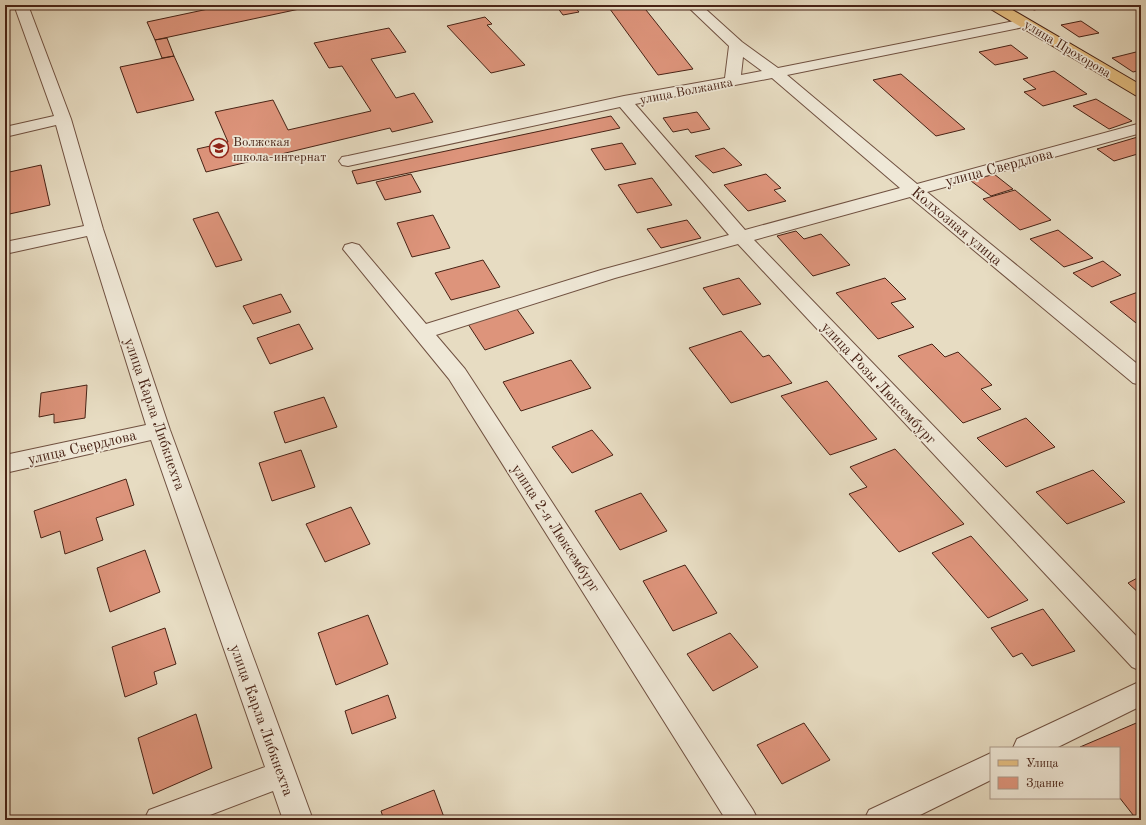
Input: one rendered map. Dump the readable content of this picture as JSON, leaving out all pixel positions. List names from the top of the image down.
{
  "streets": {
    "main road": ["улица Прохорова"],
    "street": [
      "улица Волжанка",
      "улица Свердлова",
      "Колхозная улица",
      "улица Розы Люксембург",
      "улица Карла Либкнехта",
      "улица 2-я Люксембург"
    ]
  },
  "crossings": [
    ["улица Прохорова", "улица Волжанка"],
    ["улица Волжанка", "Колхозная улица"],
    ["улица Волжанка", "улица Розы Люксембург"],
    ["улица Свердлова", "Колхозная улица"],
    ["улица Свердлова", "улица Розы Люксембург"],
    ["улица Свердлова", "улица Карла Либкнехта"],
    ["улица Свердлова", "улица 2-я Люксембург"]
  ],
  "places": {
    "school or university": ["Волжская школа-интернат"]
  },
  "legend": ["Улица", "Здание"]
}
